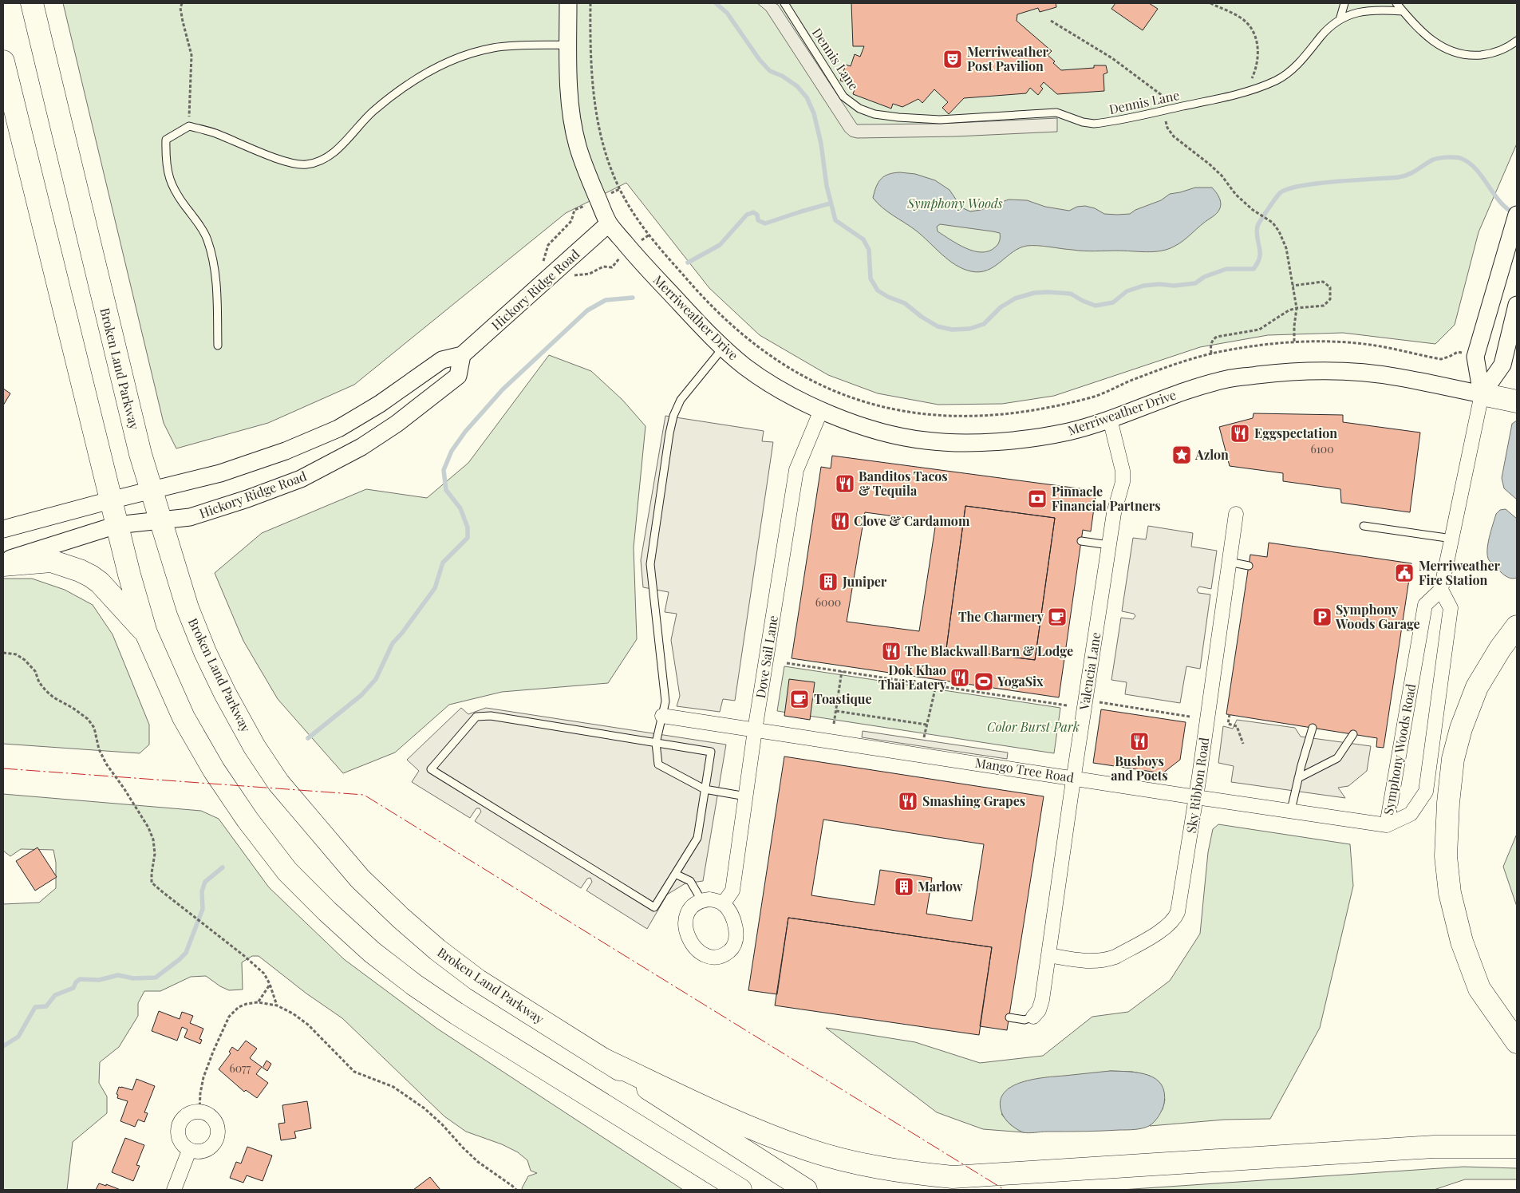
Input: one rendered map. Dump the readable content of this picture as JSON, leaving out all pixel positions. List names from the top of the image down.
{
  "streets": {
    "main road": ["Broken Land Parkway"],
    "street": [
      "Hickory Ridge Road",
      "Merriweather Drive",
      "Dove Sail Lane",
      "Valencia Lane",
      "Symphony Woods Road",
      "Mango Tree Road",
      "Sky Ribbon Road"
    ],
    "lane": ["Dennis Lane"]
  },
  "crossings": [
    ["Hickory Ridge Road", "Merriweather Drive"],
    ["Hickory Ridge Road", "Broken Land Parkway"],
    ["Merriweather Drive", "Dove Sail Lane"],
    ["Merriweather Drive", "Valencia Lane"],
    ["Dove Sail Lane", "Mango Tree Road"],
    ["Valencia Lane", "Mango Tree Road"],
    ["Valencia Lane", "Sky Ribbon Road"],
    ["Symphony Woods Road", "Mango Tree Road"],
    ["Mango Tree Road", "Sky Ribbon Road"]
  ],
  "parks": ["Symphony Woods", "Color Burst Park"],
  "places": {
    "theatre": ["Merriweather Post Pavilion"],
    "restaurant": [
      "Eggspectation",
      "Banditos Tacos & Tequila",
      "Clove & Cardamom",
      "The Blackwall Barn & Lodge",
      "Dok Khao Thai Eatery",
      "Busboys and Poets",
      "Smashing Grapes"
    ],
    "place": ["Azlon"],
    "bank": ["Pinnacle Financial Partners"],
    "public building": ["Merriweather Fire Station"],
    "building": ["Juniper", "Marlow"],
    "cafe": ["The Charmery", "Toastique"],
    "parking": ["Symphony Woods Garage"],
    "sports": ["YogaSix"]
  },
  "house_numbers": ["6100", "6000", "6077"]
}
